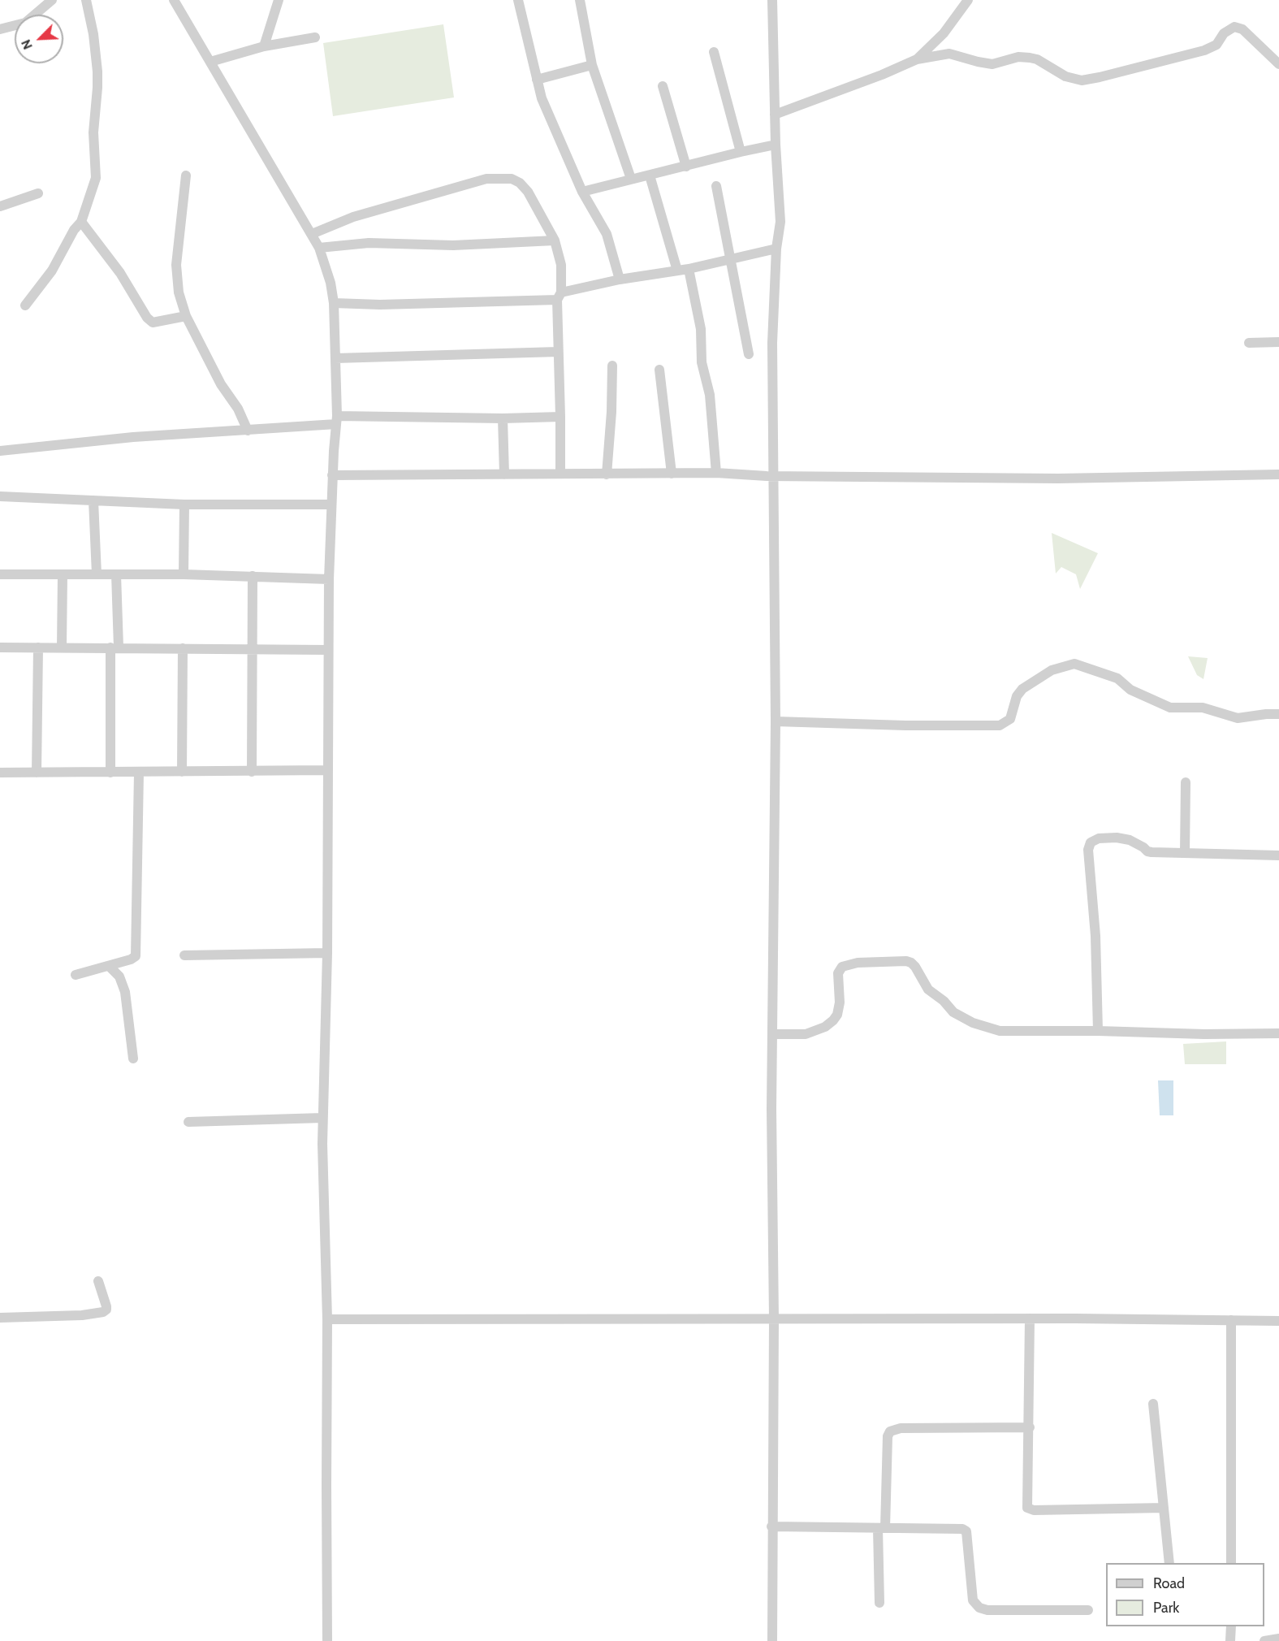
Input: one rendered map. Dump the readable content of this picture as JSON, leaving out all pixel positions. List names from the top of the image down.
{
  "legend": ["Road", "Park"],
  "north": "bottom left"
}
